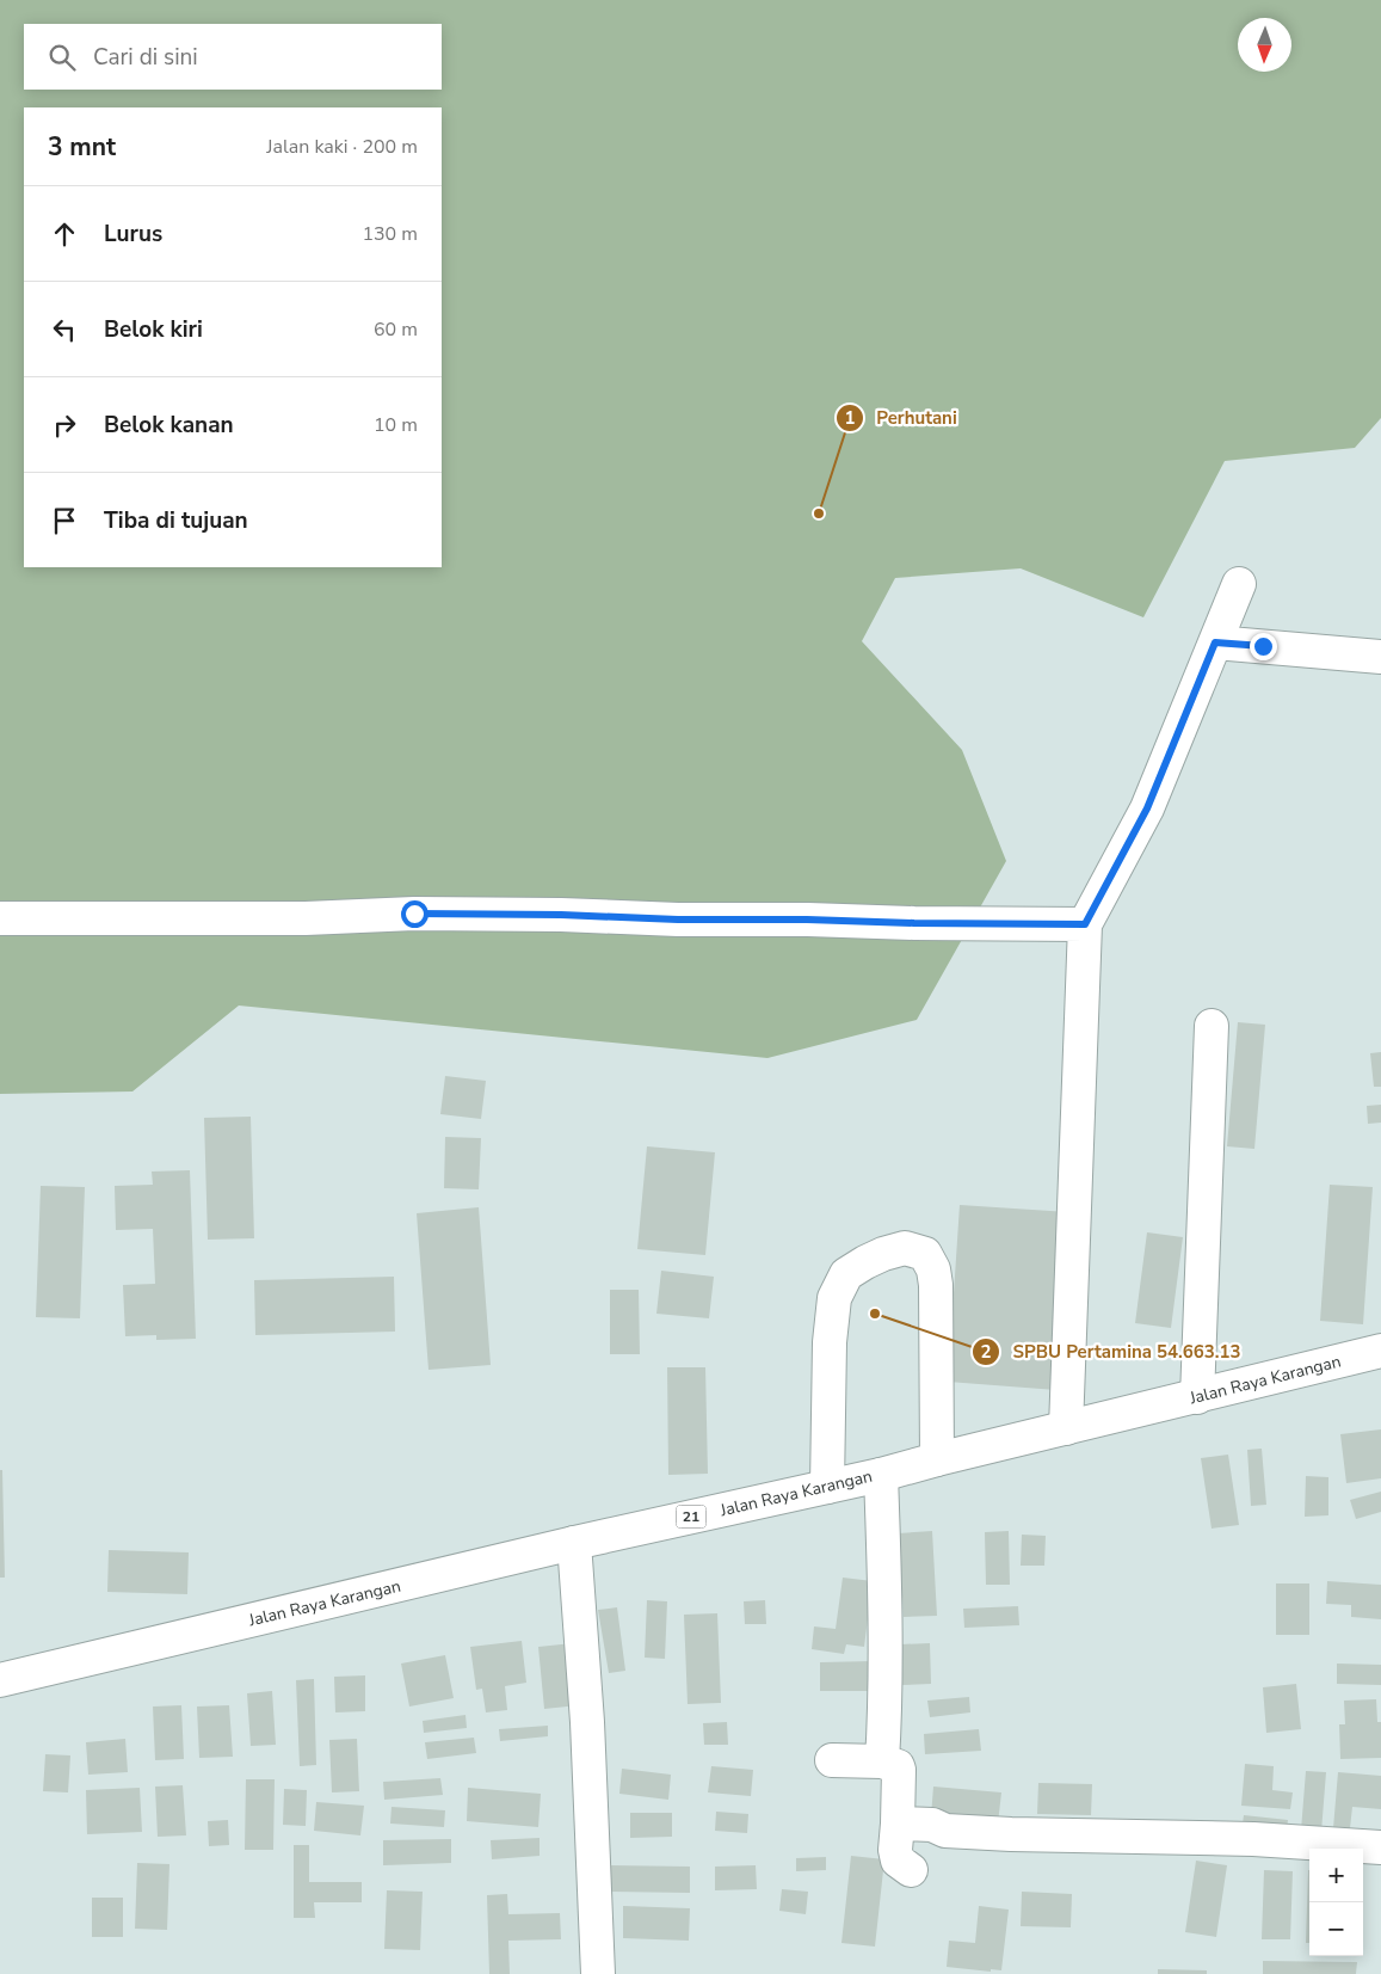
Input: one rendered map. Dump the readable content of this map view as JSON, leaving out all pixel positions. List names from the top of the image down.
{
  "streets": {
    "main road": ["Jalan Raya Karangan", "21"]
  },
  "places": ["Perhutani", "SPBU Pertamina 54.663.13"],
  "north": "bottom",
  "page": {
    "search": "Cari di sini",
    "heading": ["3 mnt", "Jalan kaki · 200 m"],
    "list": [
      ["Lurus", "130 m"],
      ["Belok kiri", "60 m"],
      ["Belok kanan", "10 m"],
      "Tiba di tujuan"
    ],
    "map_buttons": ["+", "−"]
  }
}
